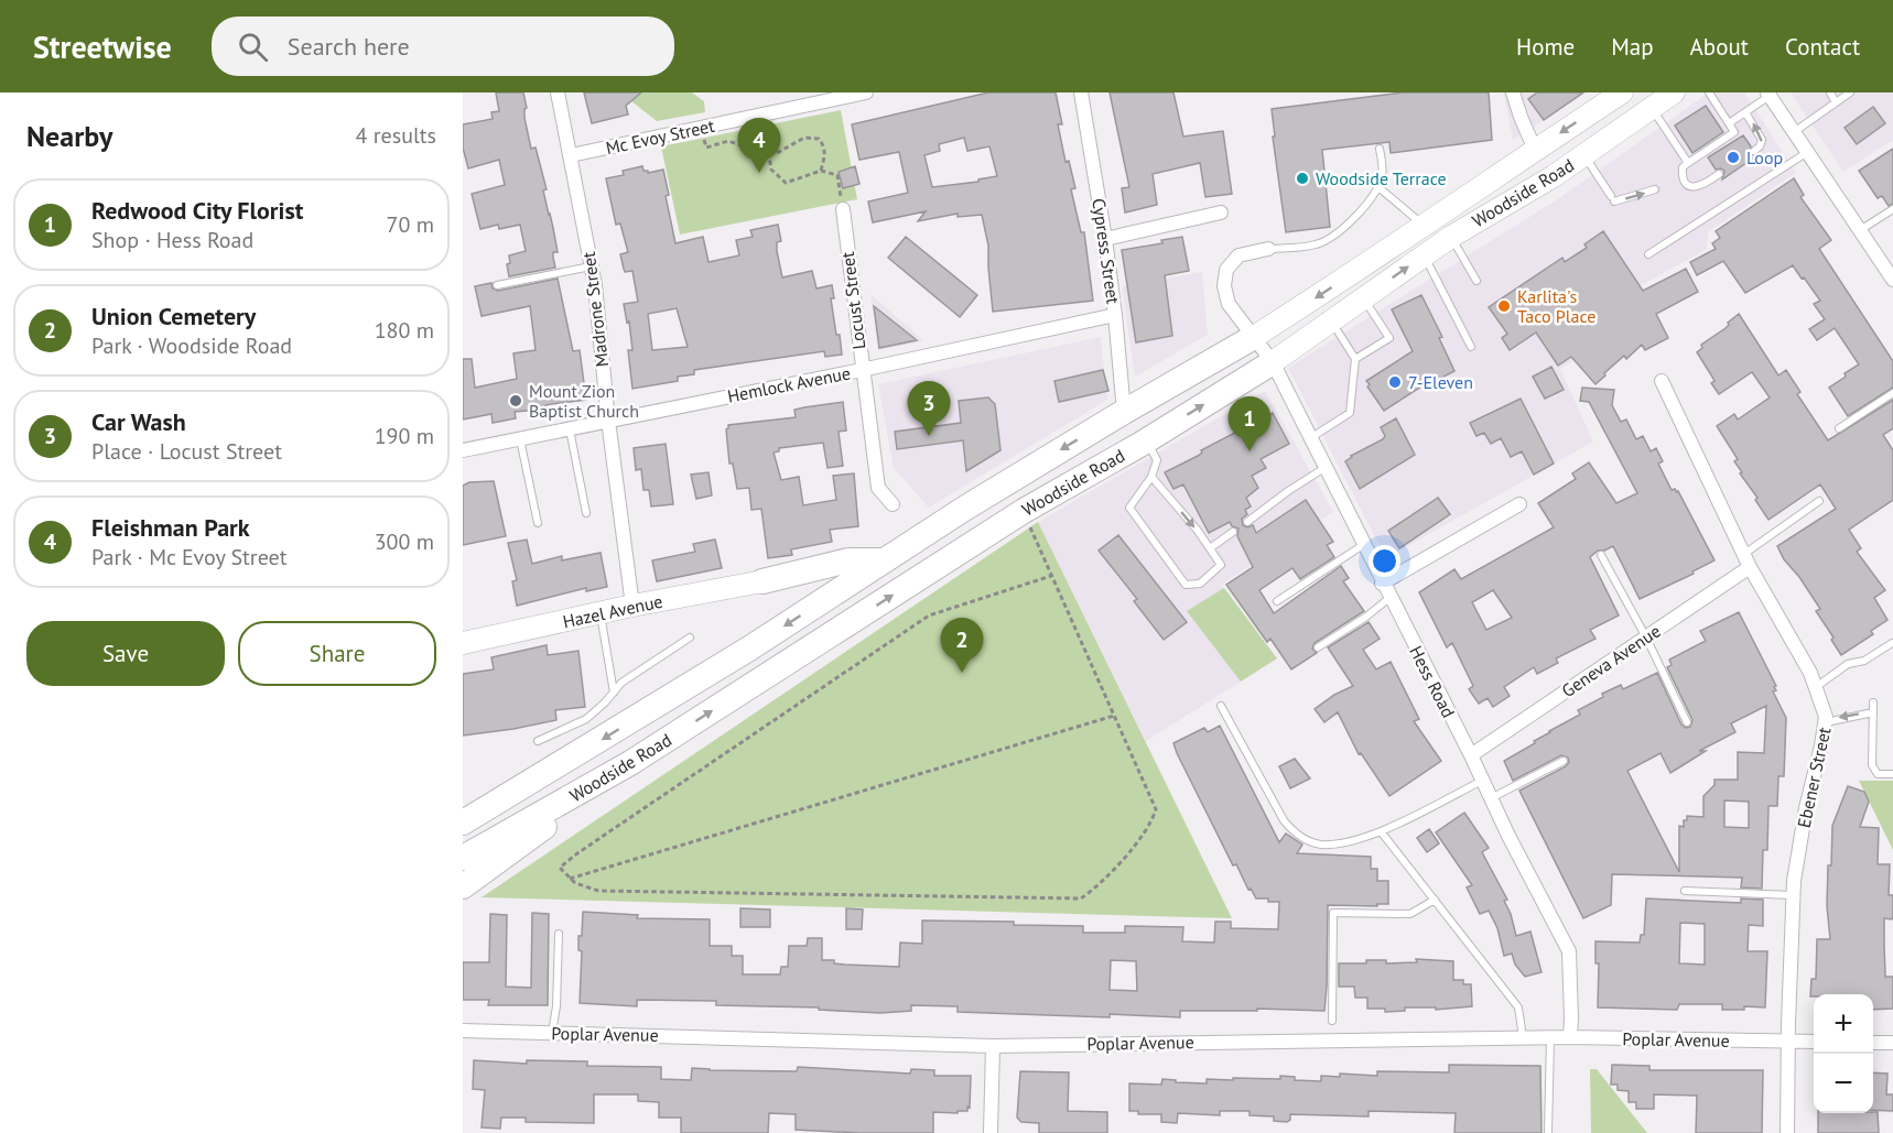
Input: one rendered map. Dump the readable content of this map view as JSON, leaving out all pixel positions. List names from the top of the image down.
{
  "streets": {
    "highway": ["Woodside Road"],
    "main road": ["Hazel Avenue"],
    "street": [
      "Mc Evoy Street",
      "Cypress Street",
      "Locust Street",
      "Madrone Street",
      "Hemlock Avenue",
      "Geneva Avenue",
      "Hess Road",
      "Ebener Street",
      "Poplar Avenue"
    ]
  },
  "crossings": [
    ["Mc Evoy Street", "Madrone Street"],
    ["Woodside Road", "Cypress Street"],
    ["Woodside Road", "Hess Road"],
    ["Cypress Street", "Hemlock Avenue"],
    ["Locust Street", "Hemlock Avenue"],
    ["Madrone Street", "Hemlock Avenue"],
    ["Madrone Street", "Hazel Avenue"],
    ["Geneva Avenue", "Hess Road"],
    ["Geneva Avenue", "Ebener Street"],
    ["Hess Road", "Poplar Avenue"],
    ["Ebener Street", "Poplar Avenue"]
  ],
  "places": [
    "Loop",
    "Woodside Terrace",
    "Karlita's Taco Place",
    "7-Eleven",
    "Mount Zion Baptist Church"
  ],
  "page": {
    "header": "Streetwise",
    "search": "Search here",
    "nav": [
      "Home",
      "Map",
      "About",
      "Contact"
    ],
    "heading": ["Nearby", "4 results"],
    "pins": [
      "4",
      "3",
      "1",
      "2"
    ],
    "list": [
      {
        "mark": "1",
        "name": "Redwood City Florist",
        "note": "Shop · Hess Road",
        "value": "70 m"
      },
      {
        "mark": "2",
        "name": "Union Cemetery",
        "note": "Park · Woodside Road",
        "value": "180 m"
      },
      {
        "mark": "3",
        "name": "Car Wash",
        "note": "Place · Locust Street",
        "value": "190 m"
      },
      {
        "mark": "4",
        "name": "Fleishman Park",
        "note": "Park · Mc Evoy Street",
        "value": "300 m"
      }
    ],
    "buttons": ["Save", "Share"],
    "map_buttons": ["+", "−"]
  }
}
